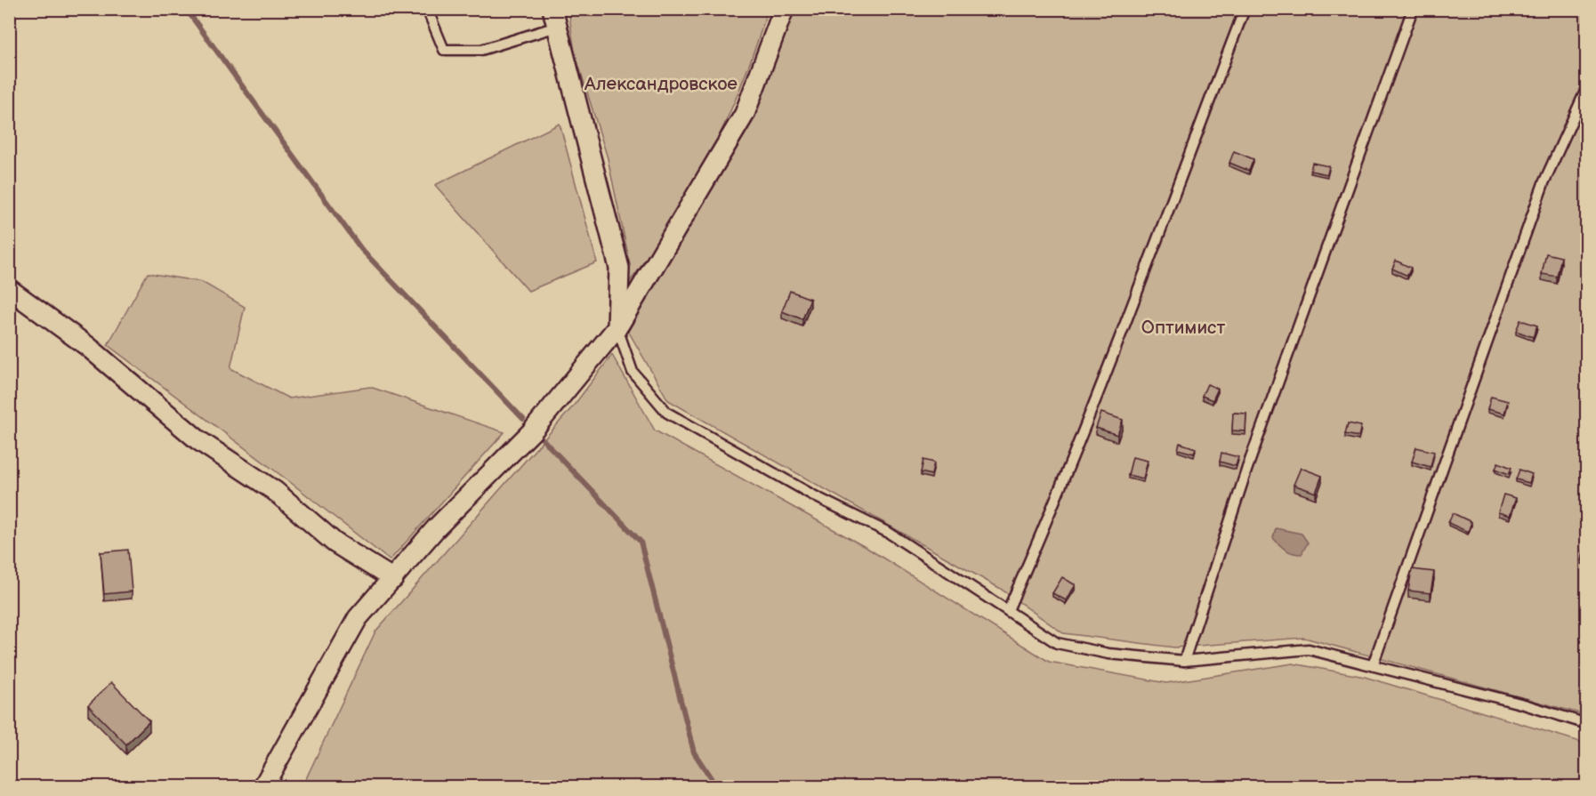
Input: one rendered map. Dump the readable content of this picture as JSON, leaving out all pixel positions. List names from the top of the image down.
{
  "parks": ["Александровское", "Оптимист"]
}
